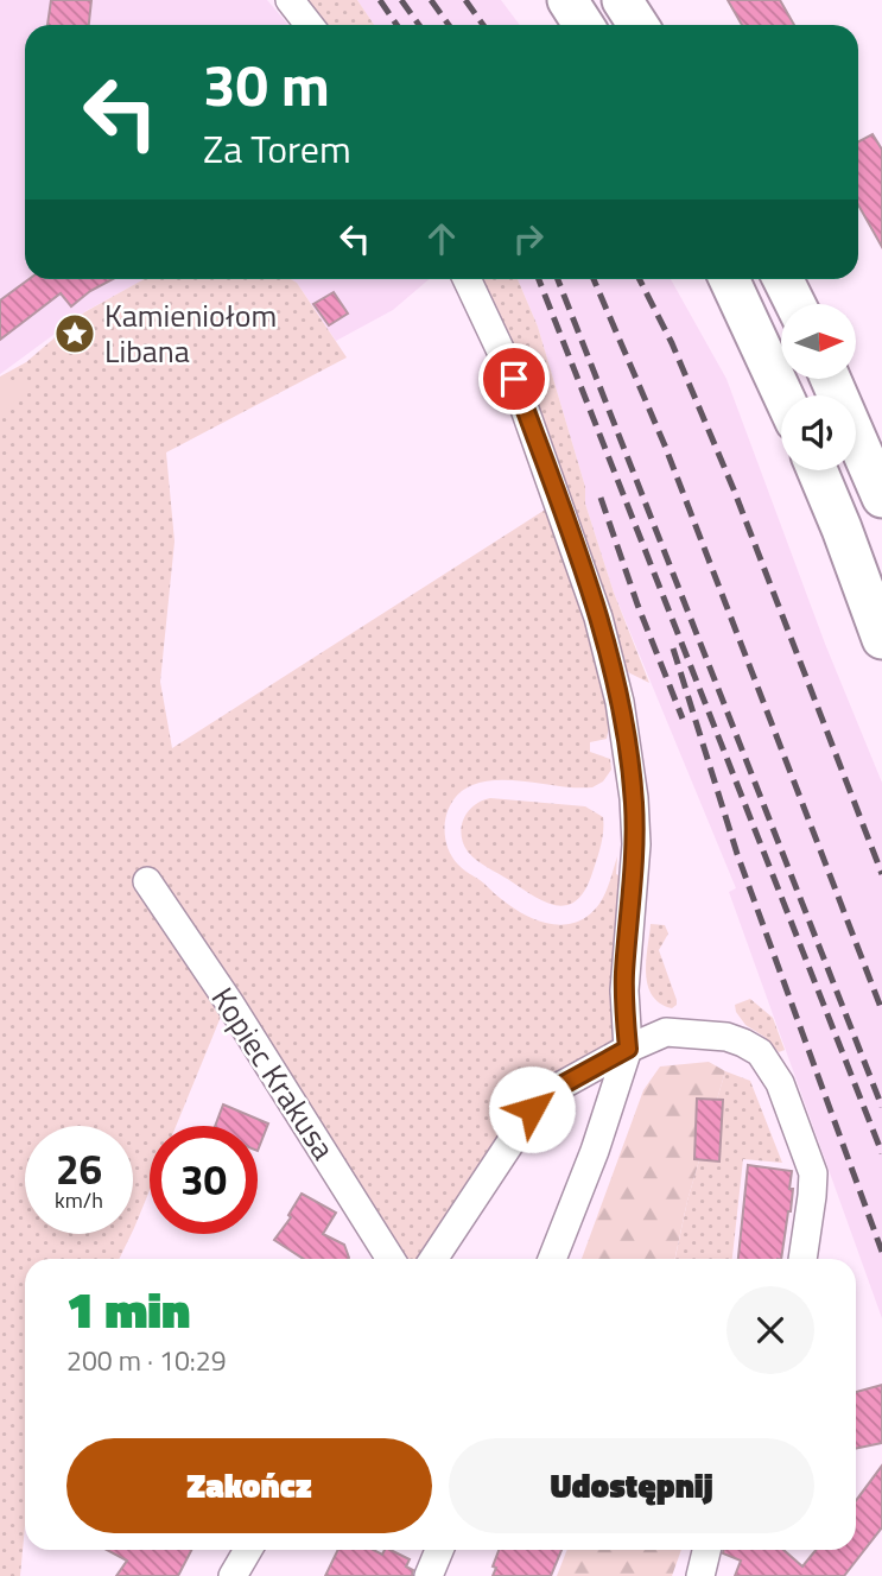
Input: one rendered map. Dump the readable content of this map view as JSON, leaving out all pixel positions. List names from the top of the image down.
{
  "streets": {
    "street": ["Kopiec Krakusa"]
  },
  "places": {
    "place": ["Kamieniołom Libana"]
  },
  "north": "right",
  "page": {
    "turn": ["30 m", "Za Torem"],
    "speed": "26 km/h",
    "limit": "30",
    "heading": ["1 min", "200 m · 10:29"],
    "buttons": ["Zakończ", "Udostępnij"]
  }
}
